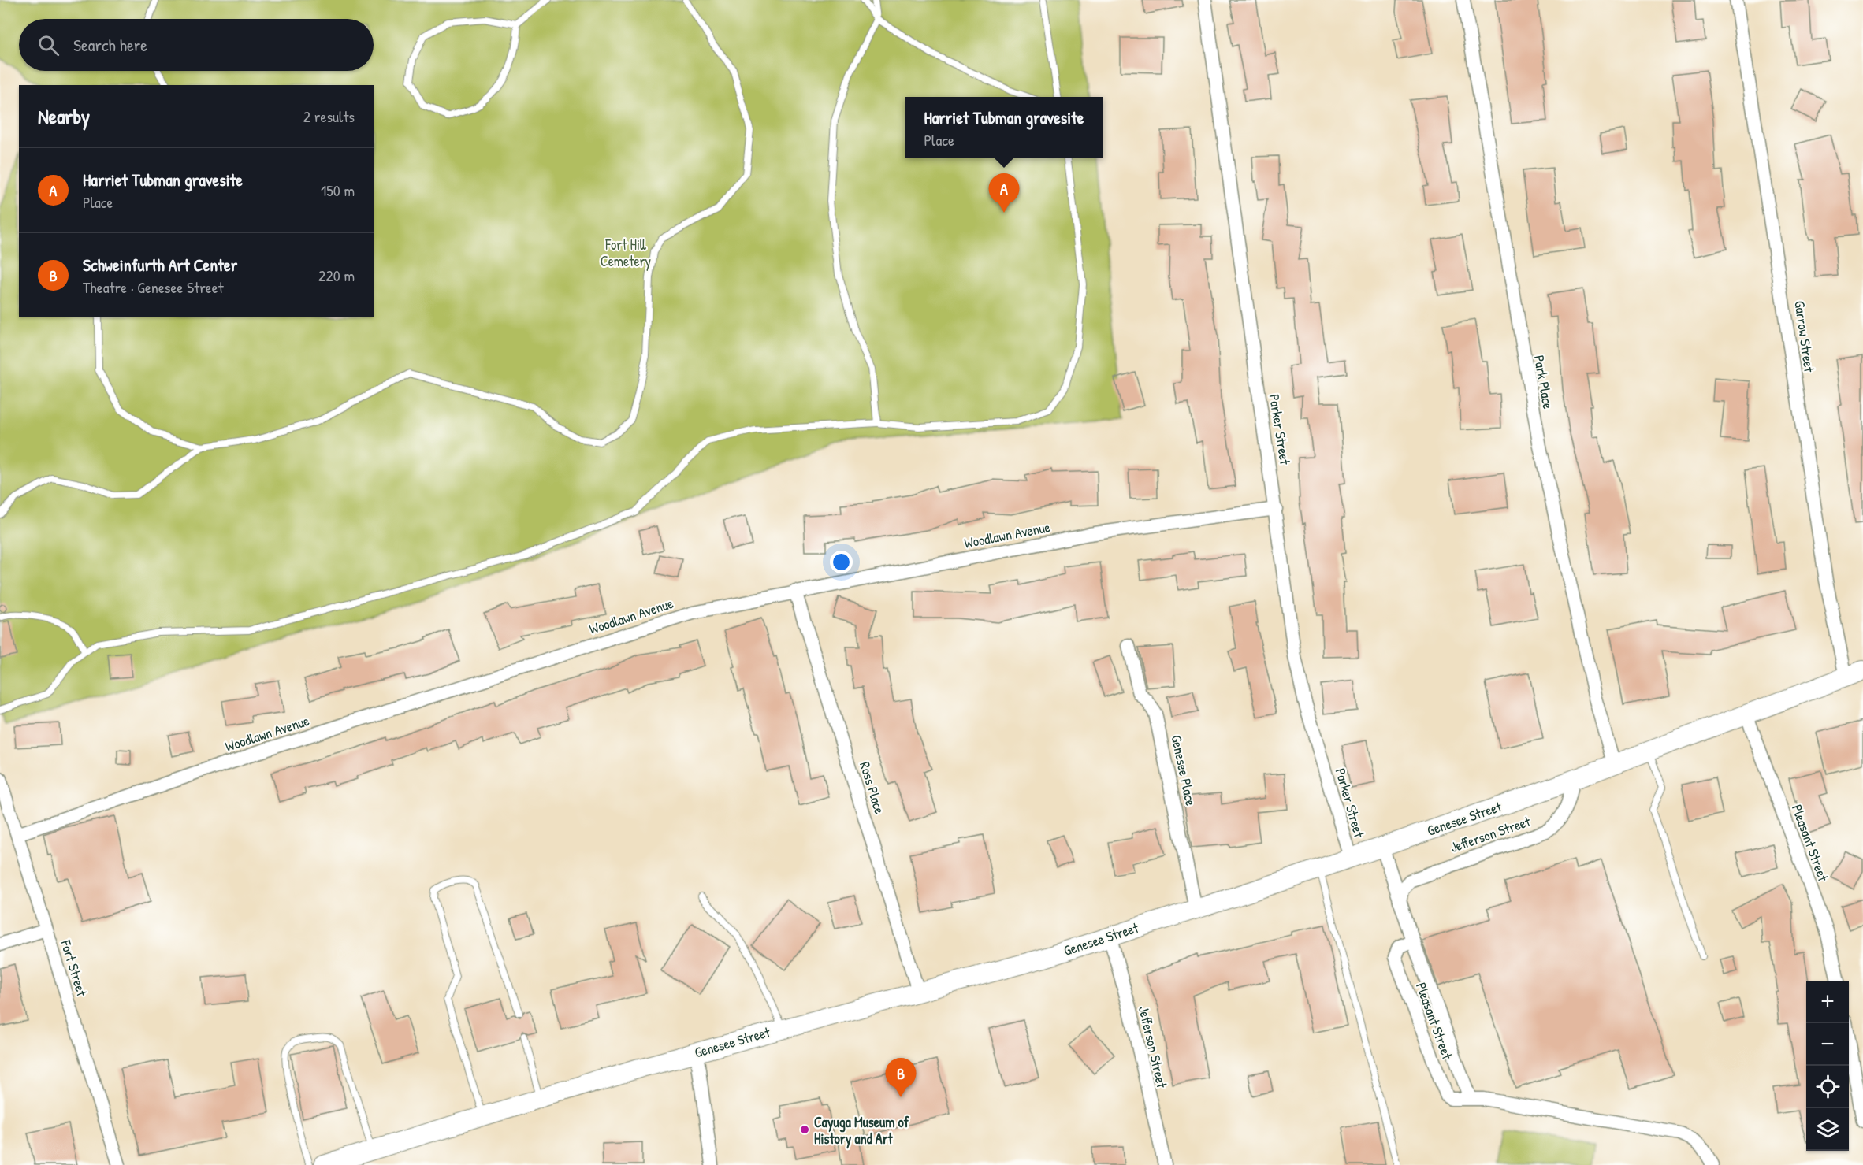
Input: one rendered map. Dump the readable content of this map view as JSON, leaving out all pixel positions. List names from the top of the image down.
{
  "streets": {
    "main road": ["Genesee Street"],
    "street": [
      "Garrow Street",
      "Park Place",
      "Parker Street",
      "Woodlawn Avenue",
      "Genesee Place",
      "Ross Place",
      "Jefferson Street",
      "Pleasant Street",
      "Fort Street"
    ]
  },
  "crossings": [
    ["Garrow Street", "Genesee Street"],
    ["Park Place", "Genesee Street"],
    ["Parker Street", "Woodlawn Avenue"],
    ["Parker Street", "Genesee Street"],
    ["Woodlawn Avenue", "Ross Place"],
    ["Woodlawn Avenue", "Fort Street"],
    ["Genesee Place", "Genesee Street"],
    ["Ross Place", "Genesee Street"],
    ["Genesee Street", "Jefferson Street"],
    ["Genesee Street", "Pleasant Street"],
    ["Jefferson Street", "Pleasant Street"]
  ],
  "parks": ["Fort Hill Cemetery"],
  "places": ["Cayuga Museum of History and Art"],
  "page": {
    "search": "Search here",
    "heading": ["Nearby", "2 results"],
    "popup": ["Harriet Tubman gravesite", "Place"],
    "list": [
      {
        "mark": "A",
        "name": "Harriet Tubman gravesite",
        "note": "Place",
        "value": "150 m"
      },
      {
        "mark": "B",
        "name": "Schweinfurth Art Center",
        "note": "Theatre · Genesee Street",
        "value": "220 m"
      }
    ],
    "pins": ["A", "B"],
    "map_buttons": ["+", "−"]
  }
}
